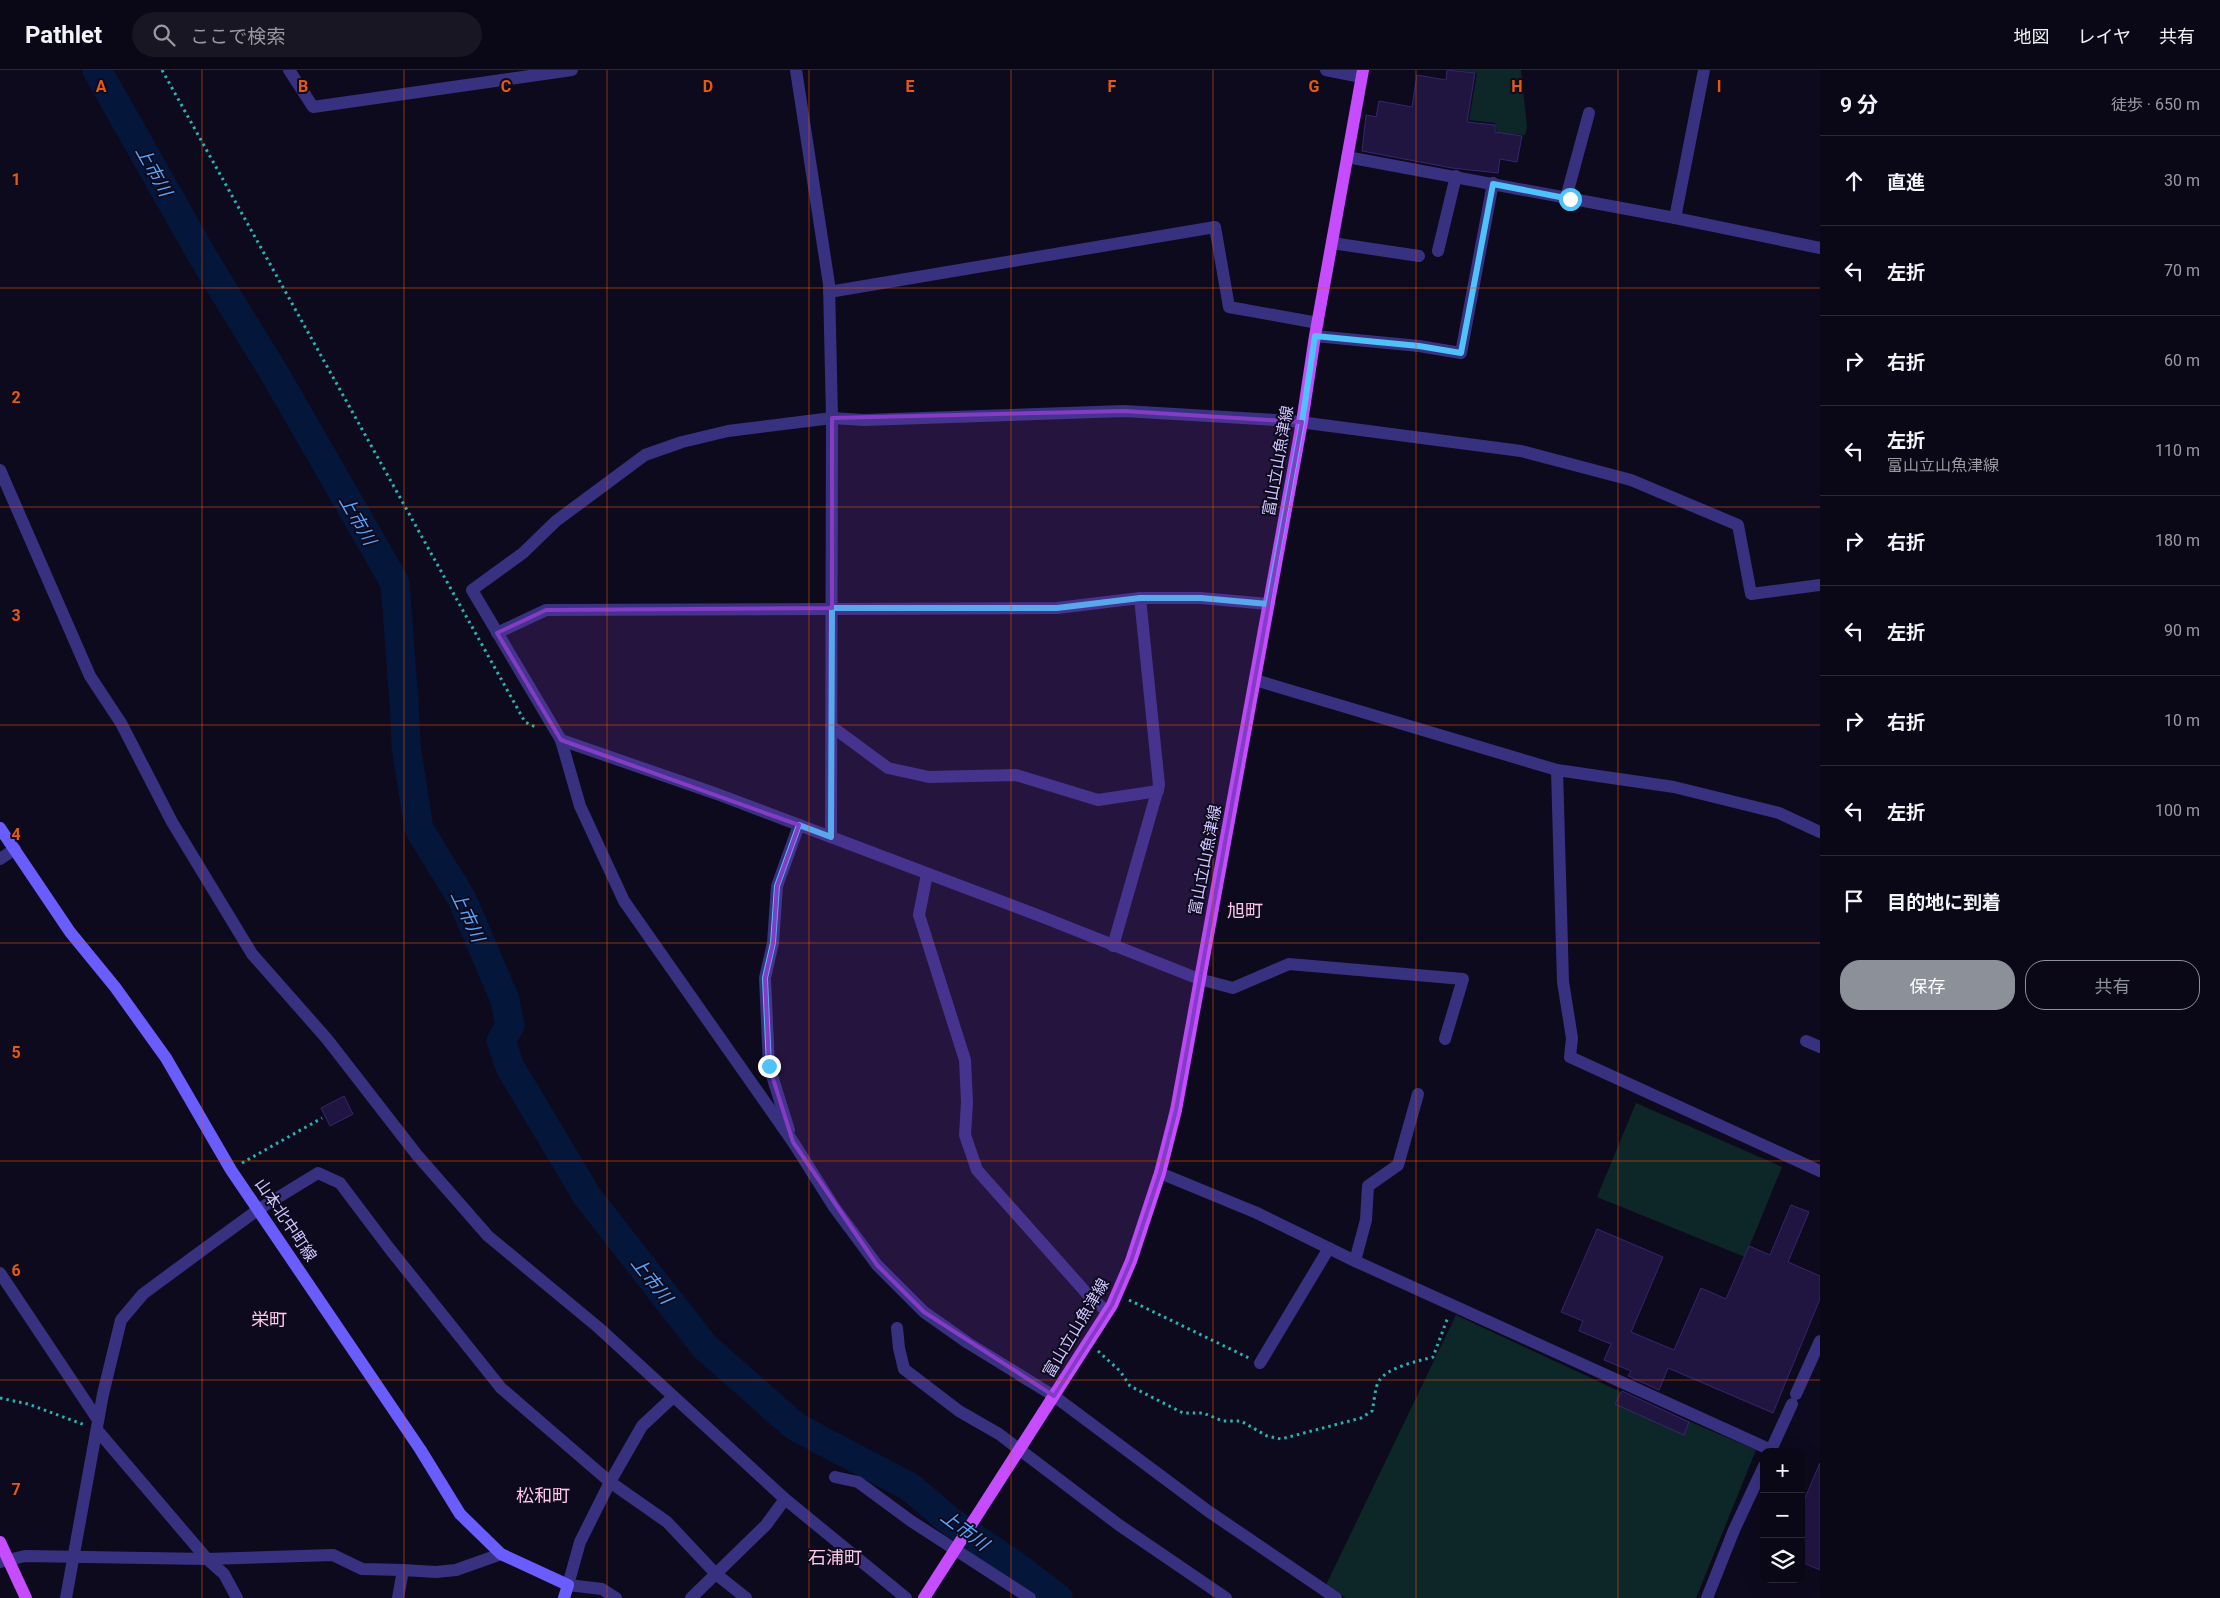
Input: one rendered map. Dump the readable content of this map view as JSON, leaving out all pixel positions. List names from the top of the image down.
{
  "streets": {
    "main road": ["富山立山魚津線", "山本北中町線"]
  },
  "districts": [
    "旭町",
    "栄町",
    "松和町",
    "石浦町"
  ],
  "water": ["上市川"],
  "page": {
    "header": "Pathlet",
    "search": "ここで検索",
    "nav": ["地図", "レイヤ", "共有"],
    "heading": ["9 分", "徒歩 · 650 m"],
    "list": [
      ["直進", "30 m"],
      ["左折", "70 m"],
      ["右折", "60 m"],
      ["左折", "富山立山魚津線", "110 m"],
      ["右折", "180 m"],
      ["左折", "90 m"],
      ["右折", "10 m"],
      ["左折", "100 m"],
      "目的地に到着"
    ],
    "buttons": ["保存", "共有"],
    "map_buttons": ["+", "−"]
  },
  "grid": {
    "columns": [
      "A",
      "B",
      "C",
      "D",
      "E",
      "F",
      "G",
      "H",
      "I"
    ],
    "rows": [
      "1",
      "2",
      "3",
      "4",
      "5",
      "6",
      "7"
    ]
  }
}
